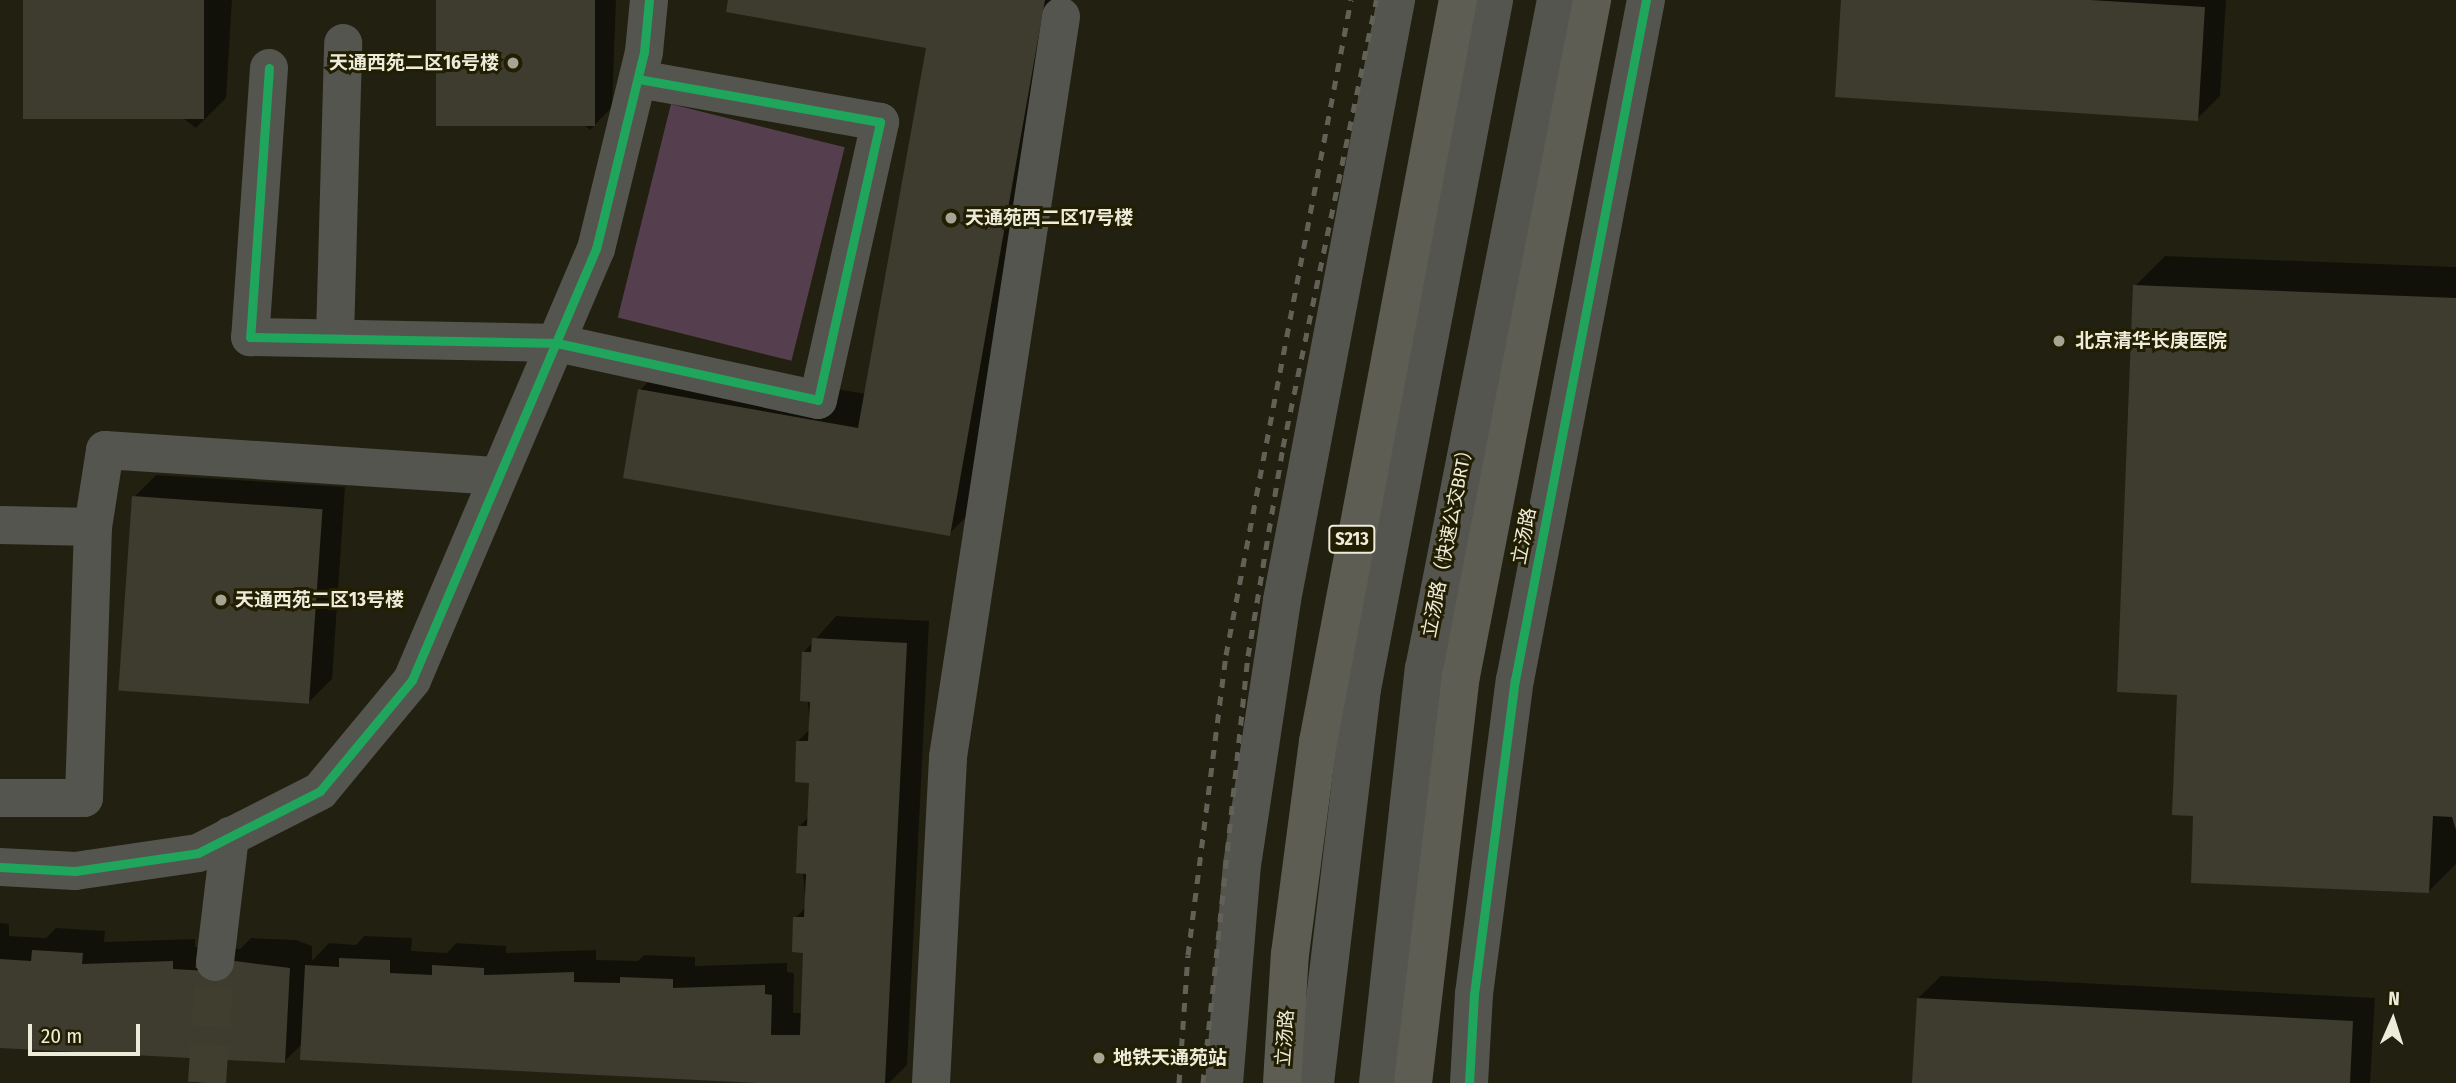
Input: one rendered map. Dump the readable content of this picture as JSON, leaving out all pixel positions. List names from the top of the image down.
{
  "streets": {
    "main road": ["立汤路", "S213"],
    "street": ["立汤路（快速公交BRT）"]
  },
  "places": [
    "天通西苑二区16号楼",
    "天通苑西二区17号楼",
    "北京清华长庚医院",
    "天通西苑二区13号楼",
    "地铁天通苑站"
  ],
  "scale_bar": "20 m",
  "north": "top"
}
